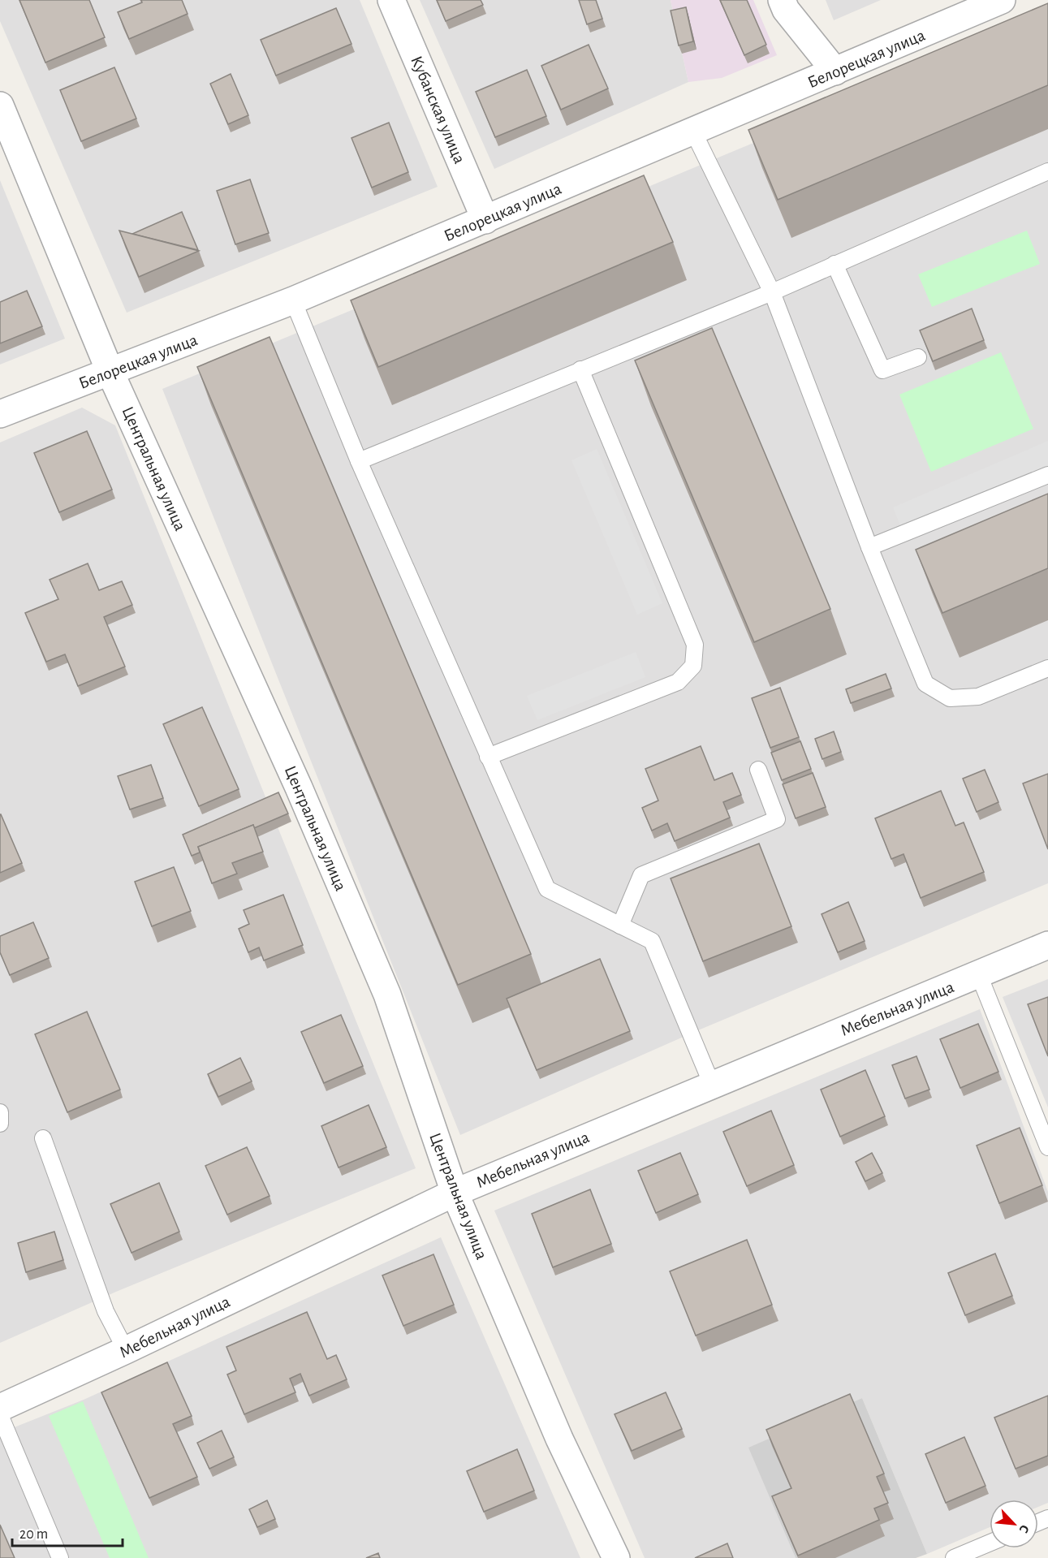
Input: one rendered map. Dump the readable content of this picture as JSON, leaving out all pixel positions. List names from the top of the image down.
{
  "streets": {
    "street": [
      "Белорецкая улица",
      "Кубанская улица",
      "Центральная улица",
      "Мебельная улица"
    ]
  },
  "crossings": [
    ["Белорецкая улица", "Кубанская улица"],
    ["Белорецкая улица", "Центральная улица"],
    ["Центральная улица", "Мебельная улица"]
  ],
  "scale_bar": "20 m",
  "north": "bottom right"
}
